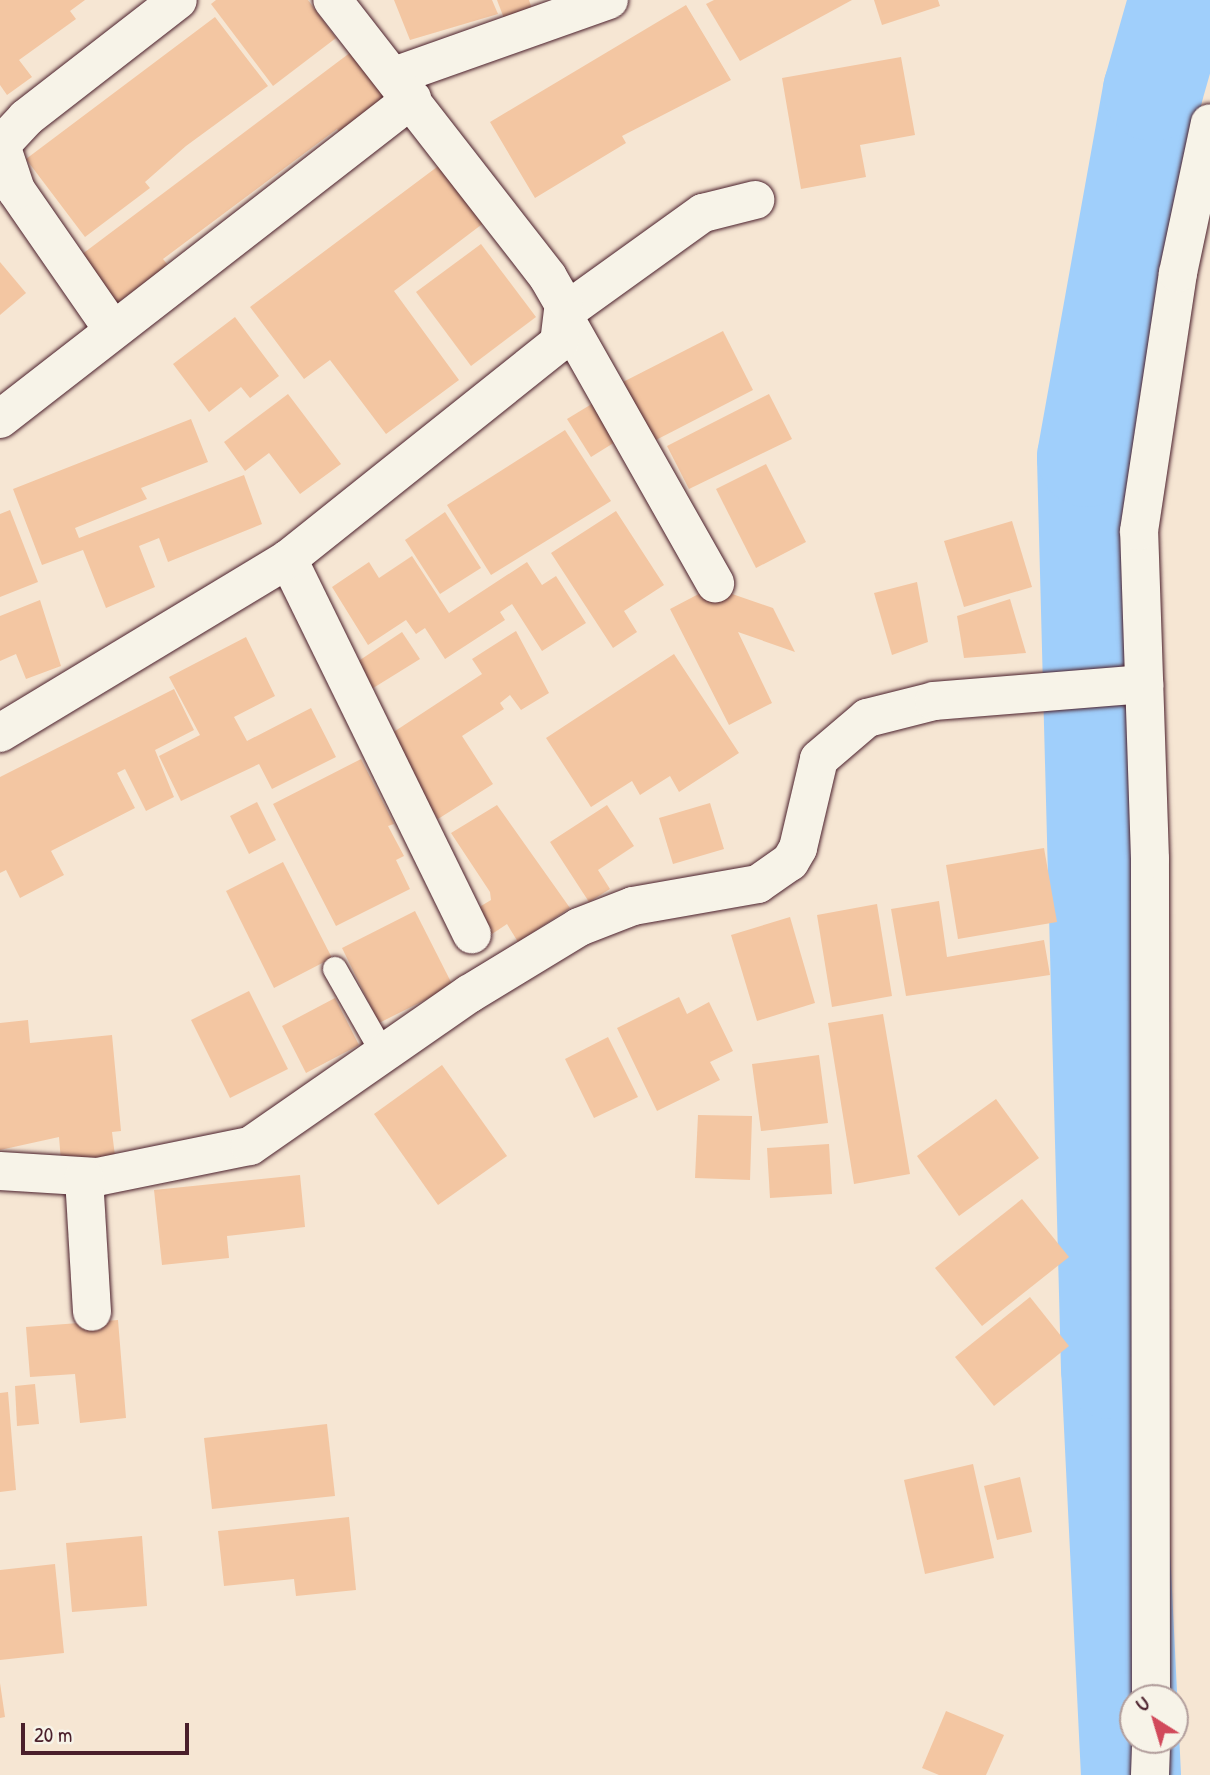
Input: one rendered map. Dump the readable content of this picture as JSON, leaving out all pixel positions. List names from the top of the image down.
{
  "scale_bar": "20 m",
  "north": "top left"
}
